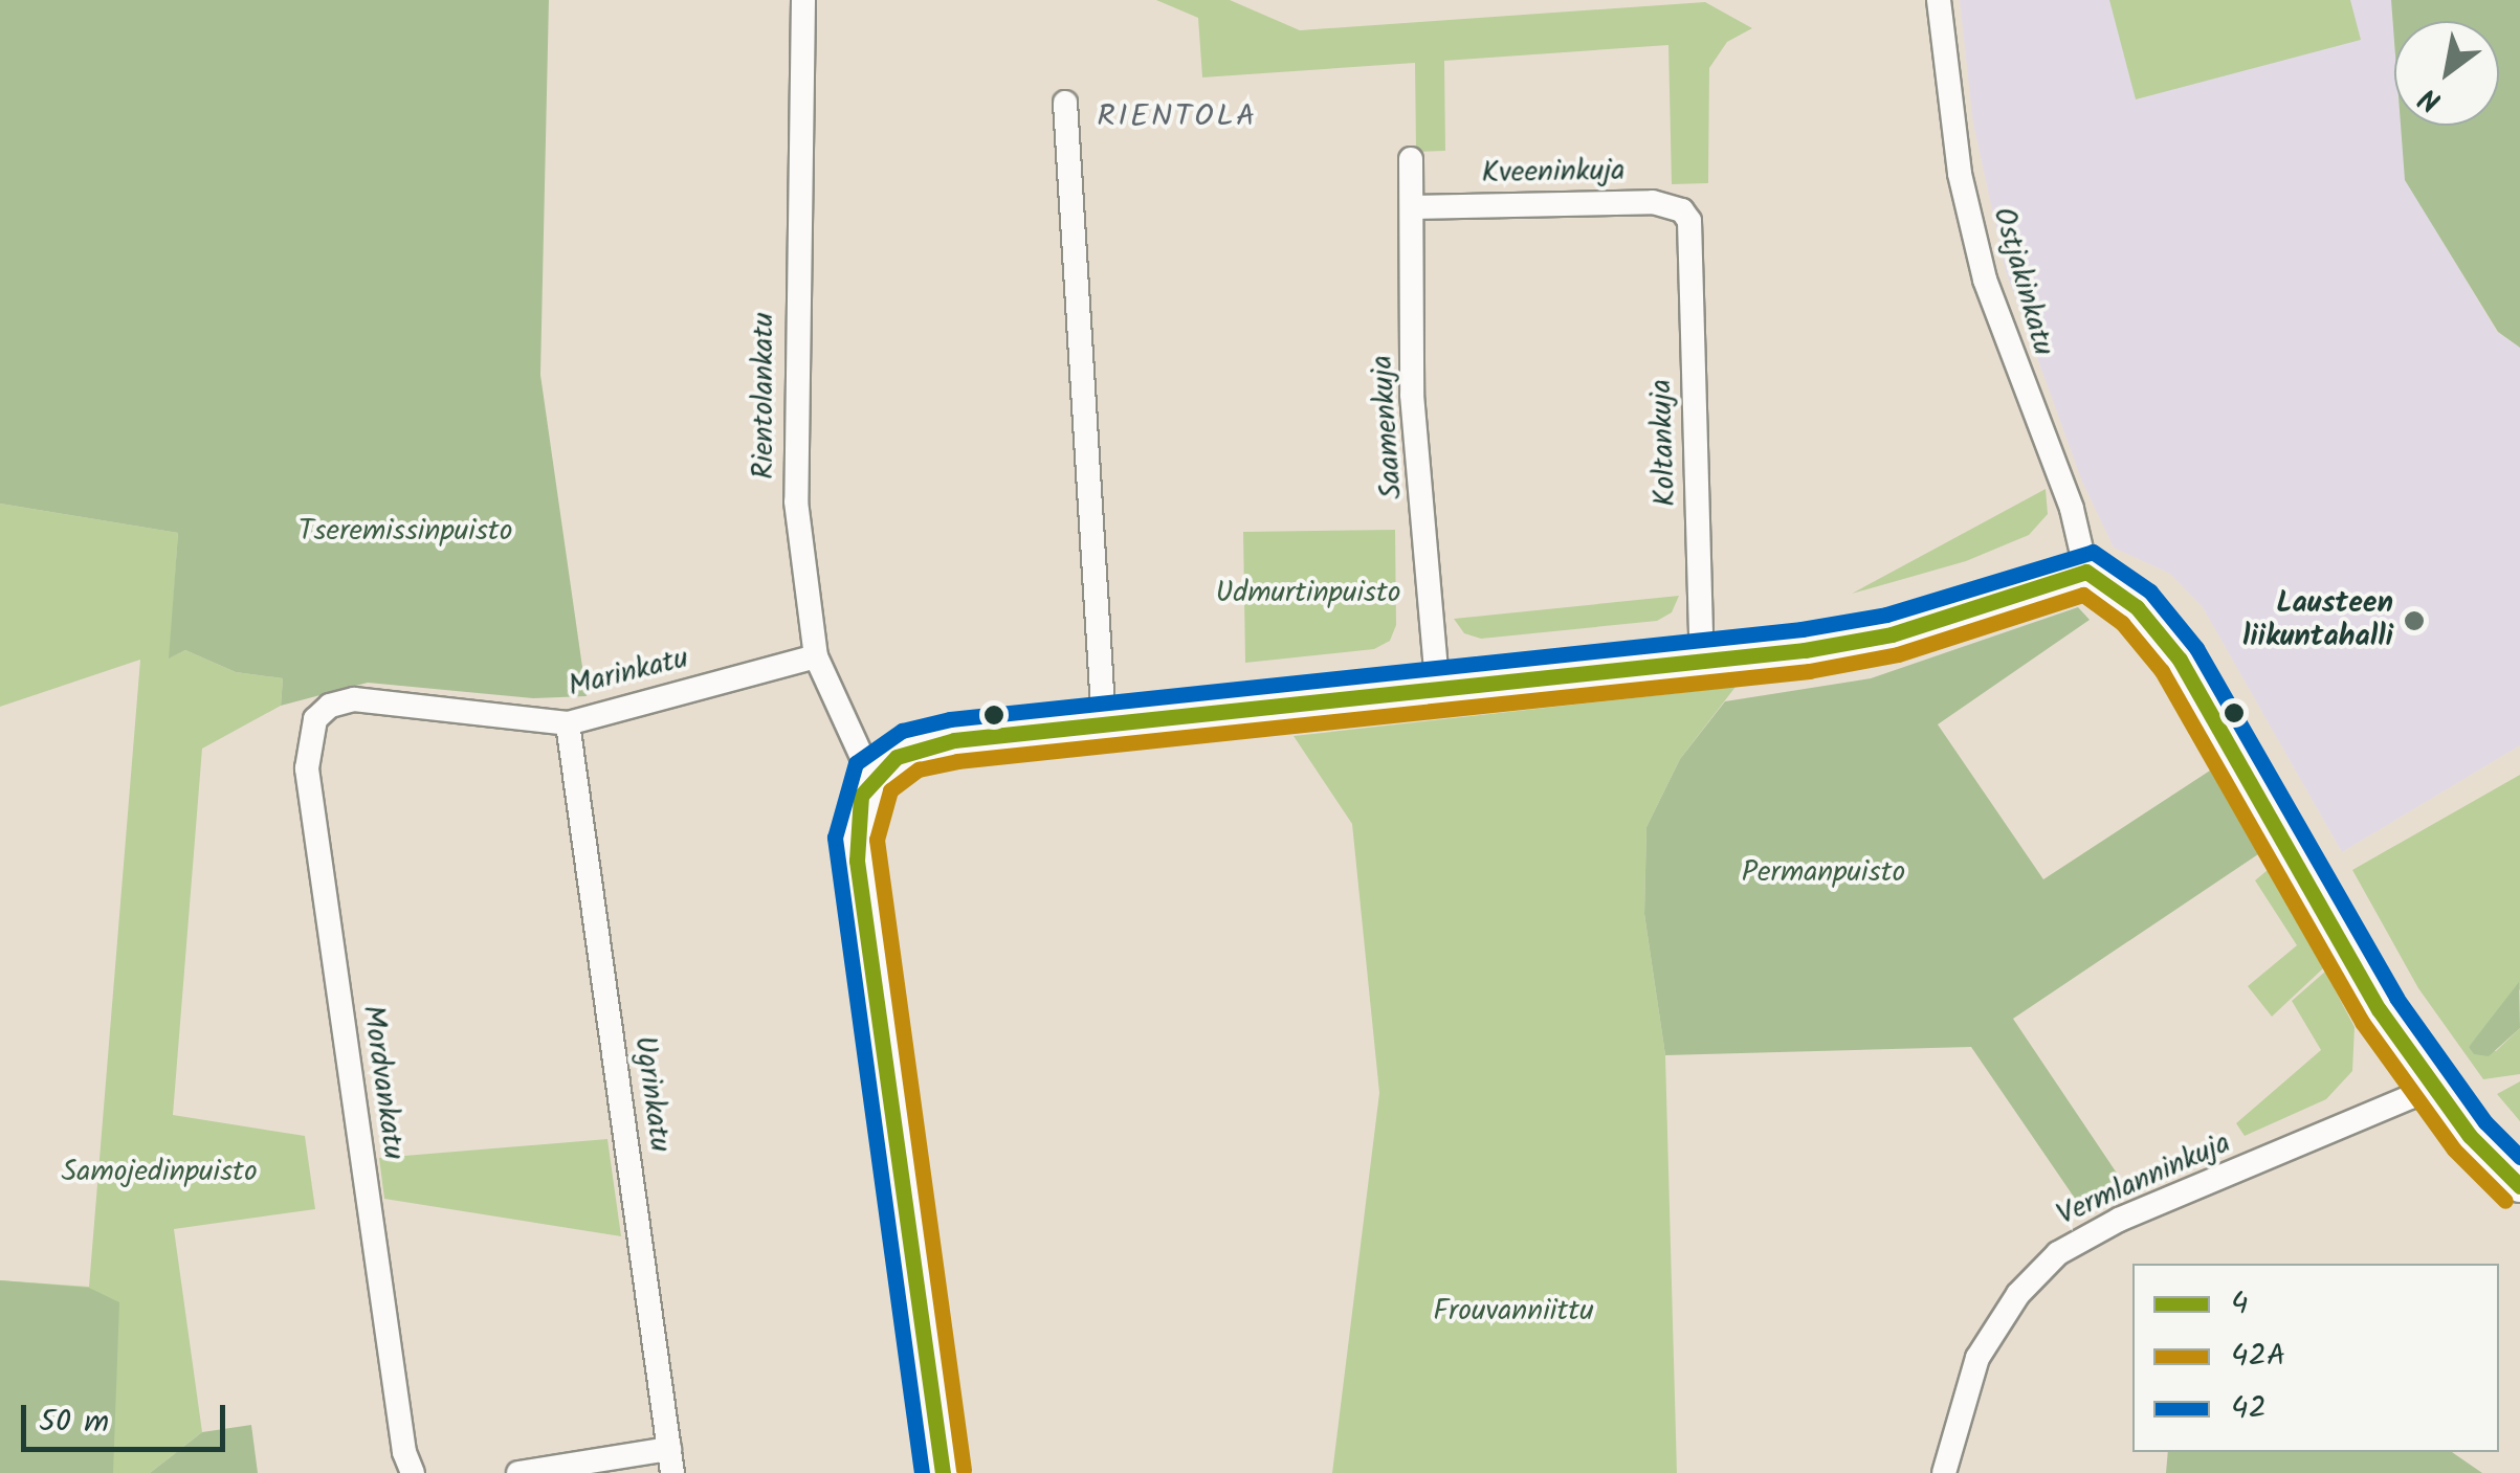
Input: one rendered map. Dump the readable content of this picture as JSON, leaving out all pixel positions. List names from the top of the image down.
{
  "streets": {
    "street": [
      "Kveeninkuja",
      "Ostjakinkatu",
      "Rientolankatu",
      "Saamenkuja",
      "Koltankuja",
      "Marinkatu",
      "Mordvankatu",
      "Ugrinkatu",
      "Vermlanninkuja"
    ]
  },
  "crossings": [
    ["Kveeninkuja", "Saamenkuja"],
    ["Kveeninkuja", "Koltankuja"],
    ["Rientolankatu", "Marinkatu"],
    ["Marinkatu", "Mordvankatu"],
    ["Marinkatu", "Ugrinkatu"]
  ],
  "districts": ["RIENTOLA"],
  "parks": [
    "Tseremissinpuisto",
    "Udmurtinpuisto",
    "Permanpuisto",
    "Samojedinpuisto",
    "Frouvanniittu"
  ],
  "places": ["Lausteen liikuntahalli"],
  "lines": ["transit line 42", "transit line 4", "transit line 42A"],
  "legend": ["4", "42A", "42"],
  "scale_bar": "50 m",
  "north": "bottom left"
}
